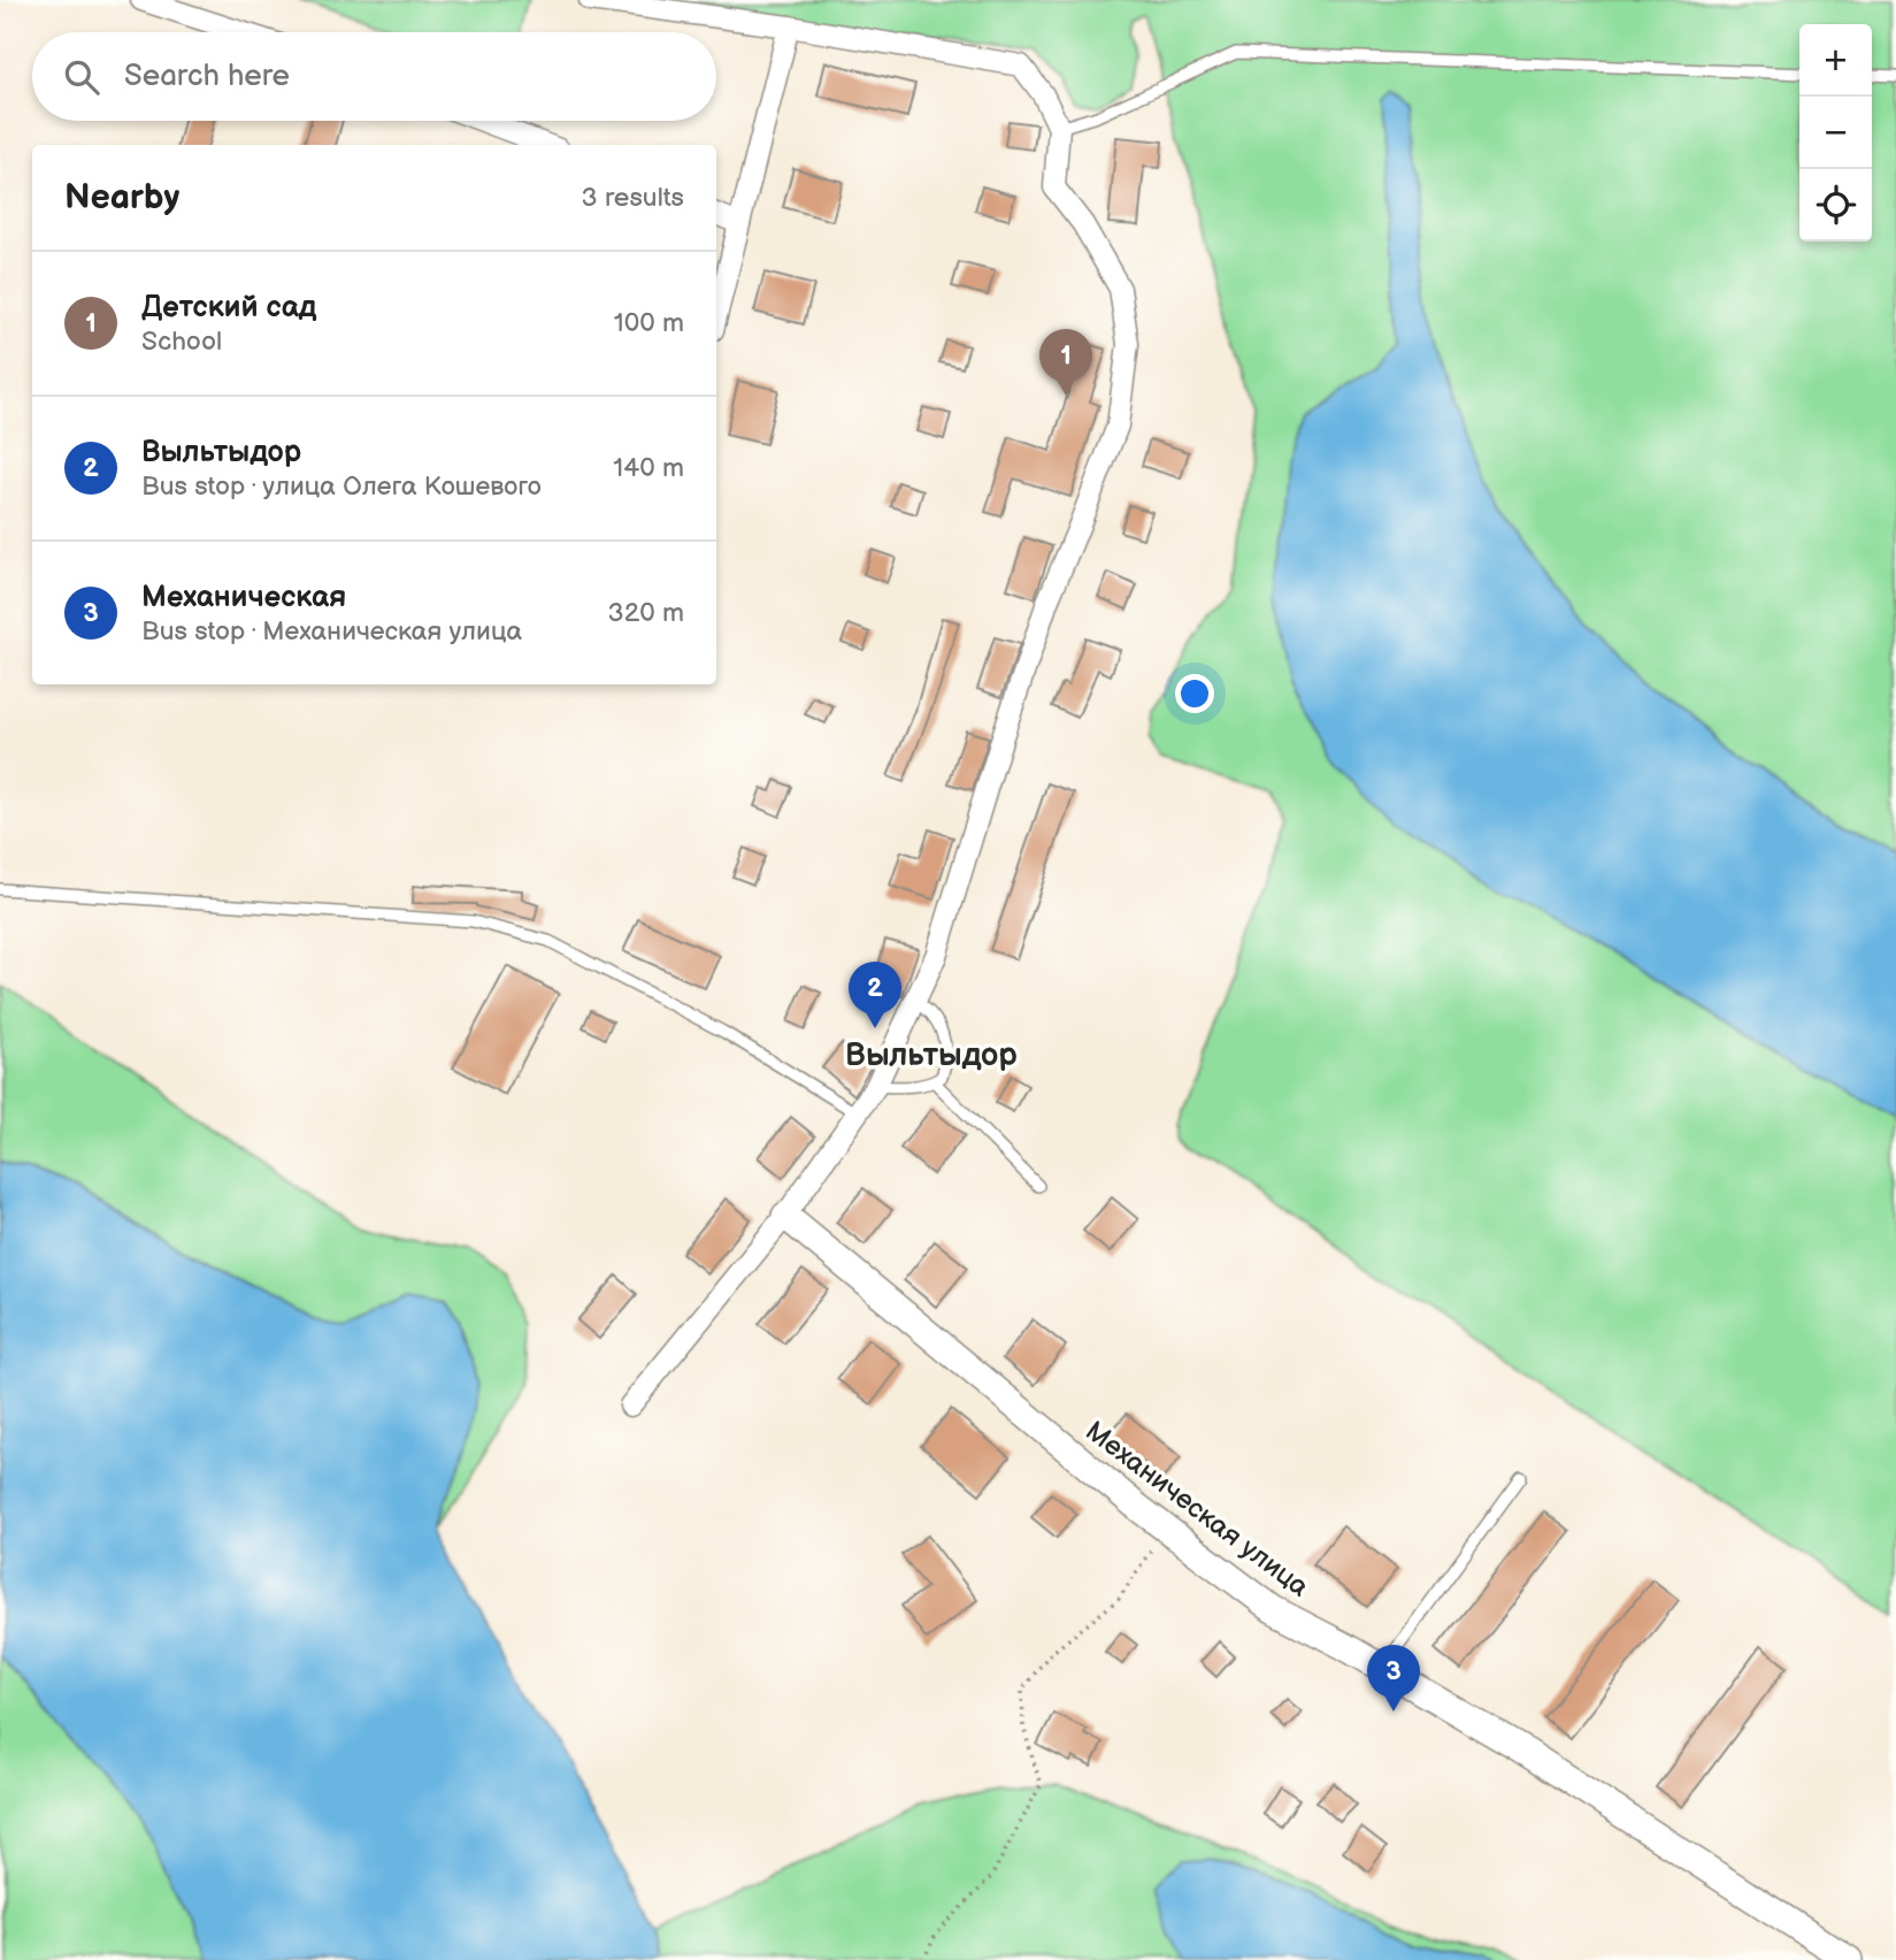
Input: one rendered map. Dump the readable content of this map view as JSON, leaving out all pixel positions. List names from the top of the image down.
{
  "streets": {
    "street": ["Механическая улица"]
  },
  "districts": ["Выльтыдор"],
  "page": {
    "map_buttons": ["+", "−"],
    "search": "Search here",
    "heading": ["Nearby", "3 results"],
    "list": [
      {
        "mark": "1",
        "name": "Детский сад",
        "note": "School",
        "value": "100 m"
      },
      {
        "mark": "2",
        "name": "Выльтыдор",
        "note": "Bus stop · улица Олега Кошевого",
        "value": "140 m"
      },
      {
        "mark": "3",
        "name": "Механическая",
        "note": "Bus stop · Механическая улица",
        "value": "320 m"
      }
    ],
    "pins": ["1", "2", "3"]
  }
}
